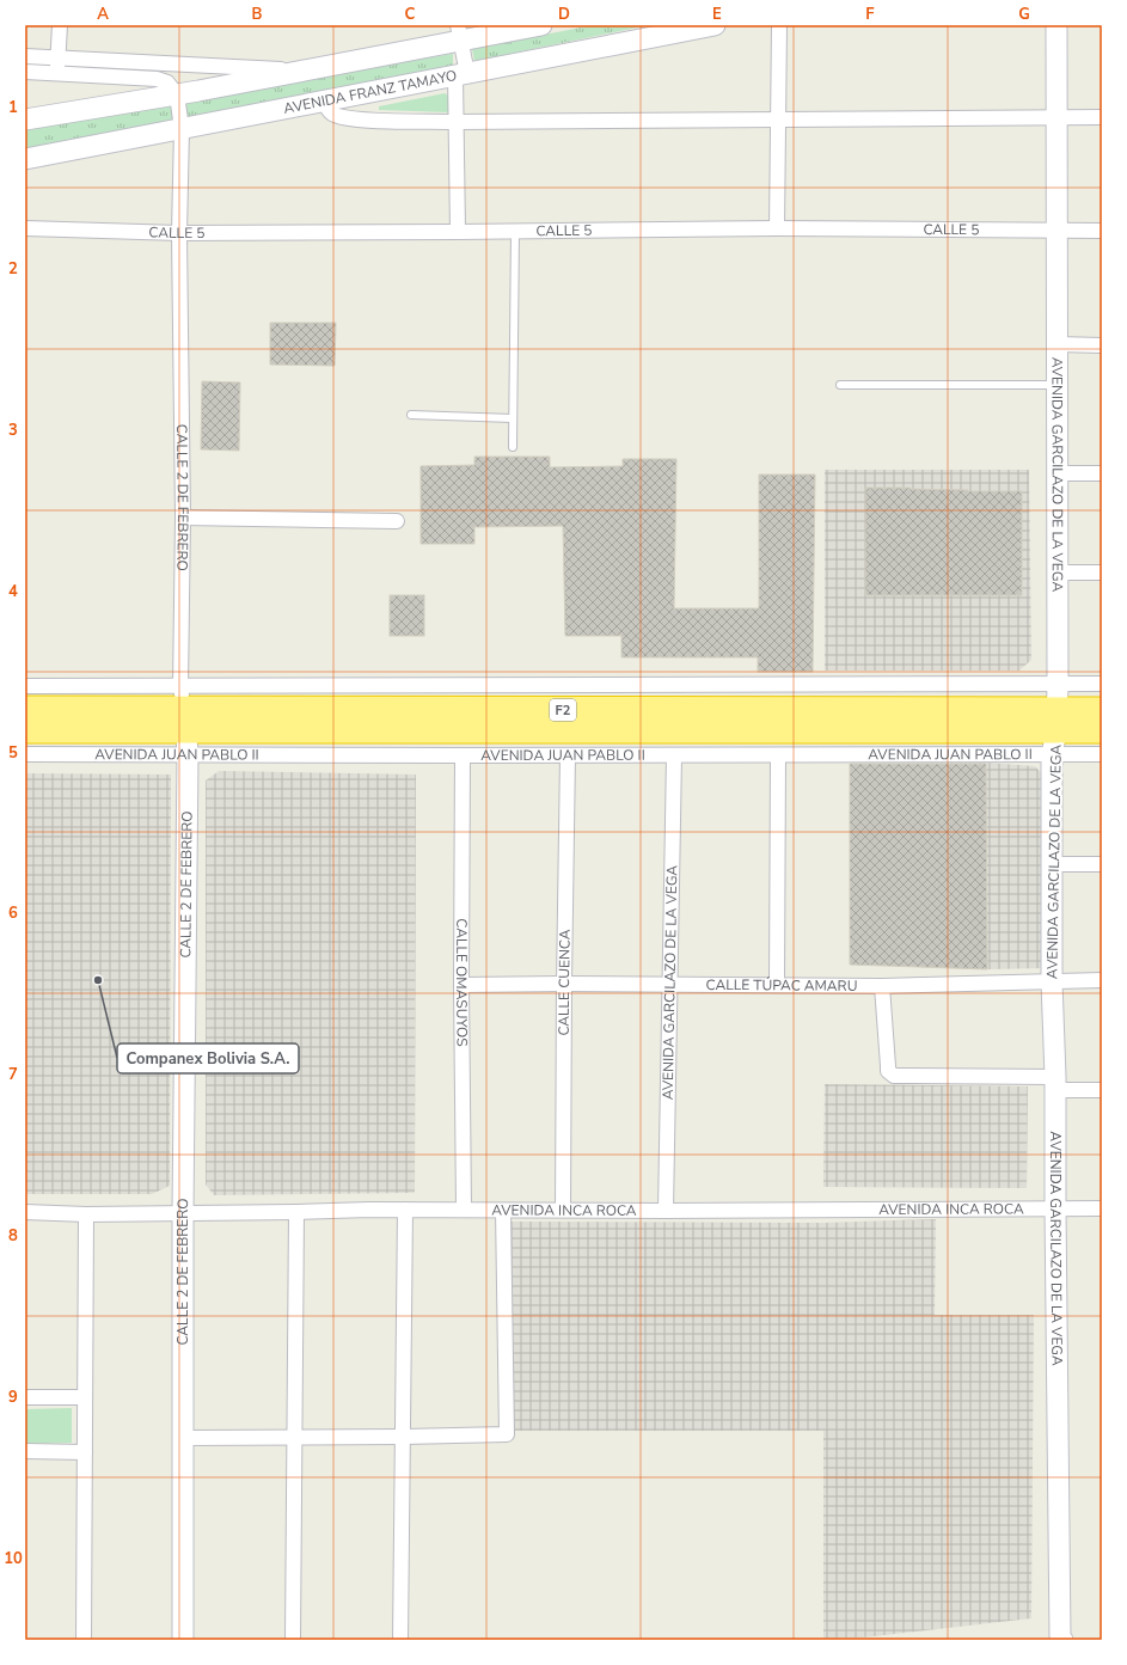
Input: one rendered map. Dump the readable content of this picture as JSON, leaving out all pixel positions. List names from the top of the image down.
{
  "streets": {
    "highway": ["F2", "AVENIDA JUAN PABLO II"],
    "street": [
      "AVENIDA FRANZ TAMAYO",
      "CALLE 5",
      "AVENIDA GARCILAZO DE LA VEGA",
      "CALLE 2 DE FEBRERO",
      "CALLE OMASUYOS",
      "CALLE CUENCA",
      "CALLE TÚPAC AMARU",
      "AVENIDA INCA ROCA"
    ]
  },
  "crossings": [
    ["AVENIDA FRANZ TAMAYO", "CALLE 2 DE FEBRERO"],
    ["CALLE 5", "AVENIDA GARCILAZO DE LA VEGA"],
    ["CALLE 5", "CALLE 2 DE FEBRERO"],
    ["AVENIDA GARCILAZO DE LA VEGA", "AVENIDA JUAN PABLO II"],
    ["AVENIDA GARCILAZO DE LA VEGA", "CALLE TÚPAC AMARU"],
    ["AVENIDA GARCILAZO DE LA VEGA", "AVENIDA INCA ROCA"],
    ["CALLE 2 DE FEBRERO", "AVENIDA JUAN PABLO II"],
    ["CALLE 2 DE FEBRERO", "AVENIDA INCA ROCA"],
    ["AVENIDA JUAN PABLO II", "CALLE OMASUYOS"],
    ["AVENIDA JUAN PABLO II", "CALLE CUENCA"],
    ["CALLE OMASUYOS", "CALLE TÚPAC AMARU"],
    ["CALLE OMASUYOS", "AVENIDA INCA ROCA"],
    ["CALLE CUENCA", "CALLE TÚPAC AMARU"],
    ["CALLE CUENCA", "AVENIDA INCA ROCA"]
  ],
  "places": ["Companex Bolivia S.A."],
  "grid": {
    "columns": [
      "A",
      "B",
      "C",
      "D",
      "E",
      "F",
      "G"
    ],
    "rows": [
      "1",
      "2",
      "3",
      "4",
      "5",
      "6",
      "7",
      "8",
      "9",
      "10"
    ]
  }
}
